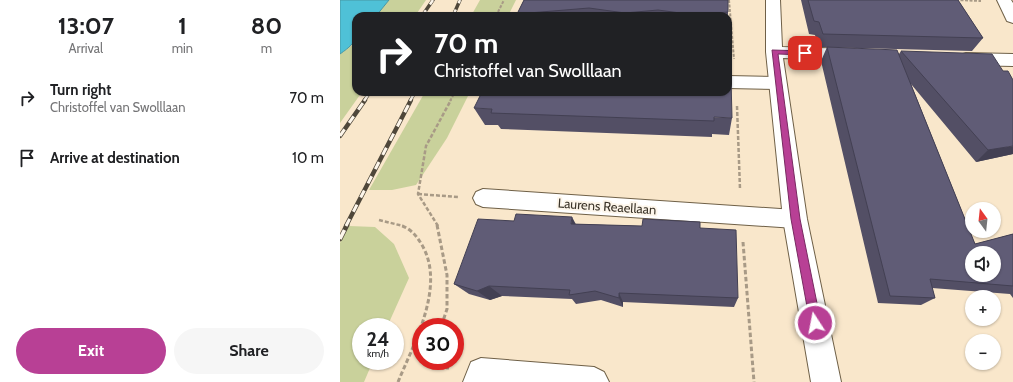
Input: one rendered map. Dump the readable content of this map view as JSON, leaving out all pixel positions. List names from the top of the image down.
{
  "streets": {
    "lane": ["Laurens Reaellaan"]
  },
  "north": "top",
  "page": {
    "eta": [
      "13:07",
      "Arrival",
      "1",
      "min",
      "80",
      "m"
    ],
    "turn": ["70 m", "Christoffel van Swolllaan"],
    "list": [
      {
        "name": "Turn right",
        "note": "Christoffel van Swolllaan",
        "value": "70 m"
      },
      {
        "name": "Arrive at destination",
        "value": "10 m"
      }
    ],
    "map_buttons": ["+", "−"],
    "speed": "24 km/h",
    "limit": "30",
    "buttons": ["Exit", "Share"]
  }
}
